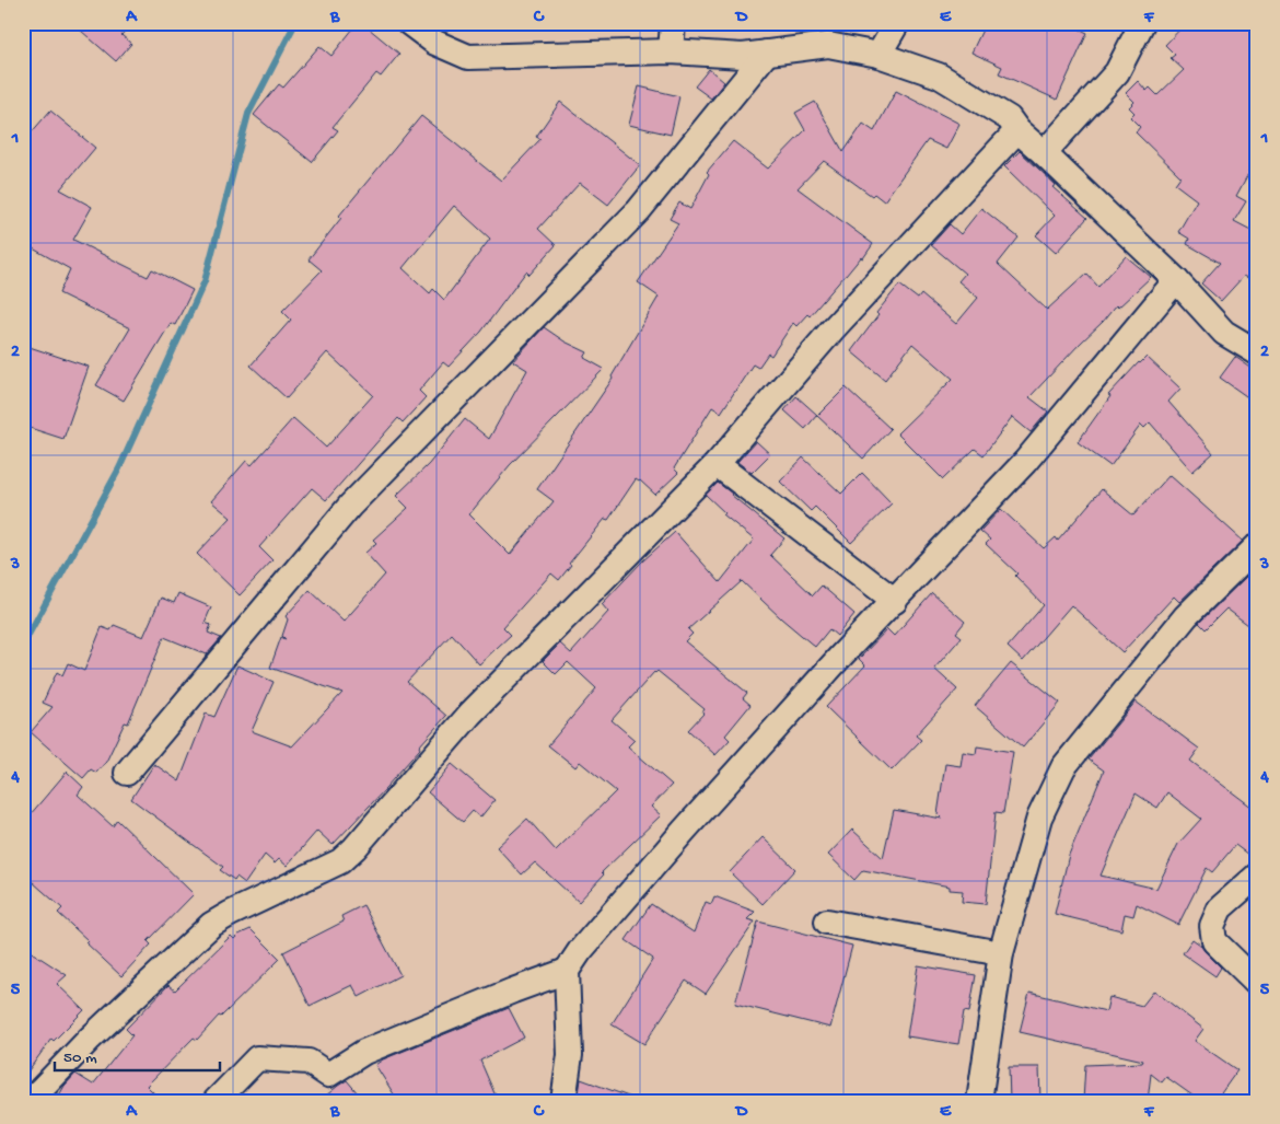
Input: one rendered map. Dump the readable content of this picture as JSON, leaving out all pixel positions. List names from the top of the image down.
{
  "scale_bar": "50 m",
  "grid": {
    "columns": [
      "A",
      "B",
      "C",
      "D",
      "E",
      "F"
    ],
    "rows": [
      "1",
      "2",
      "3",
      "4",
      "5"
    ]
  }
}
